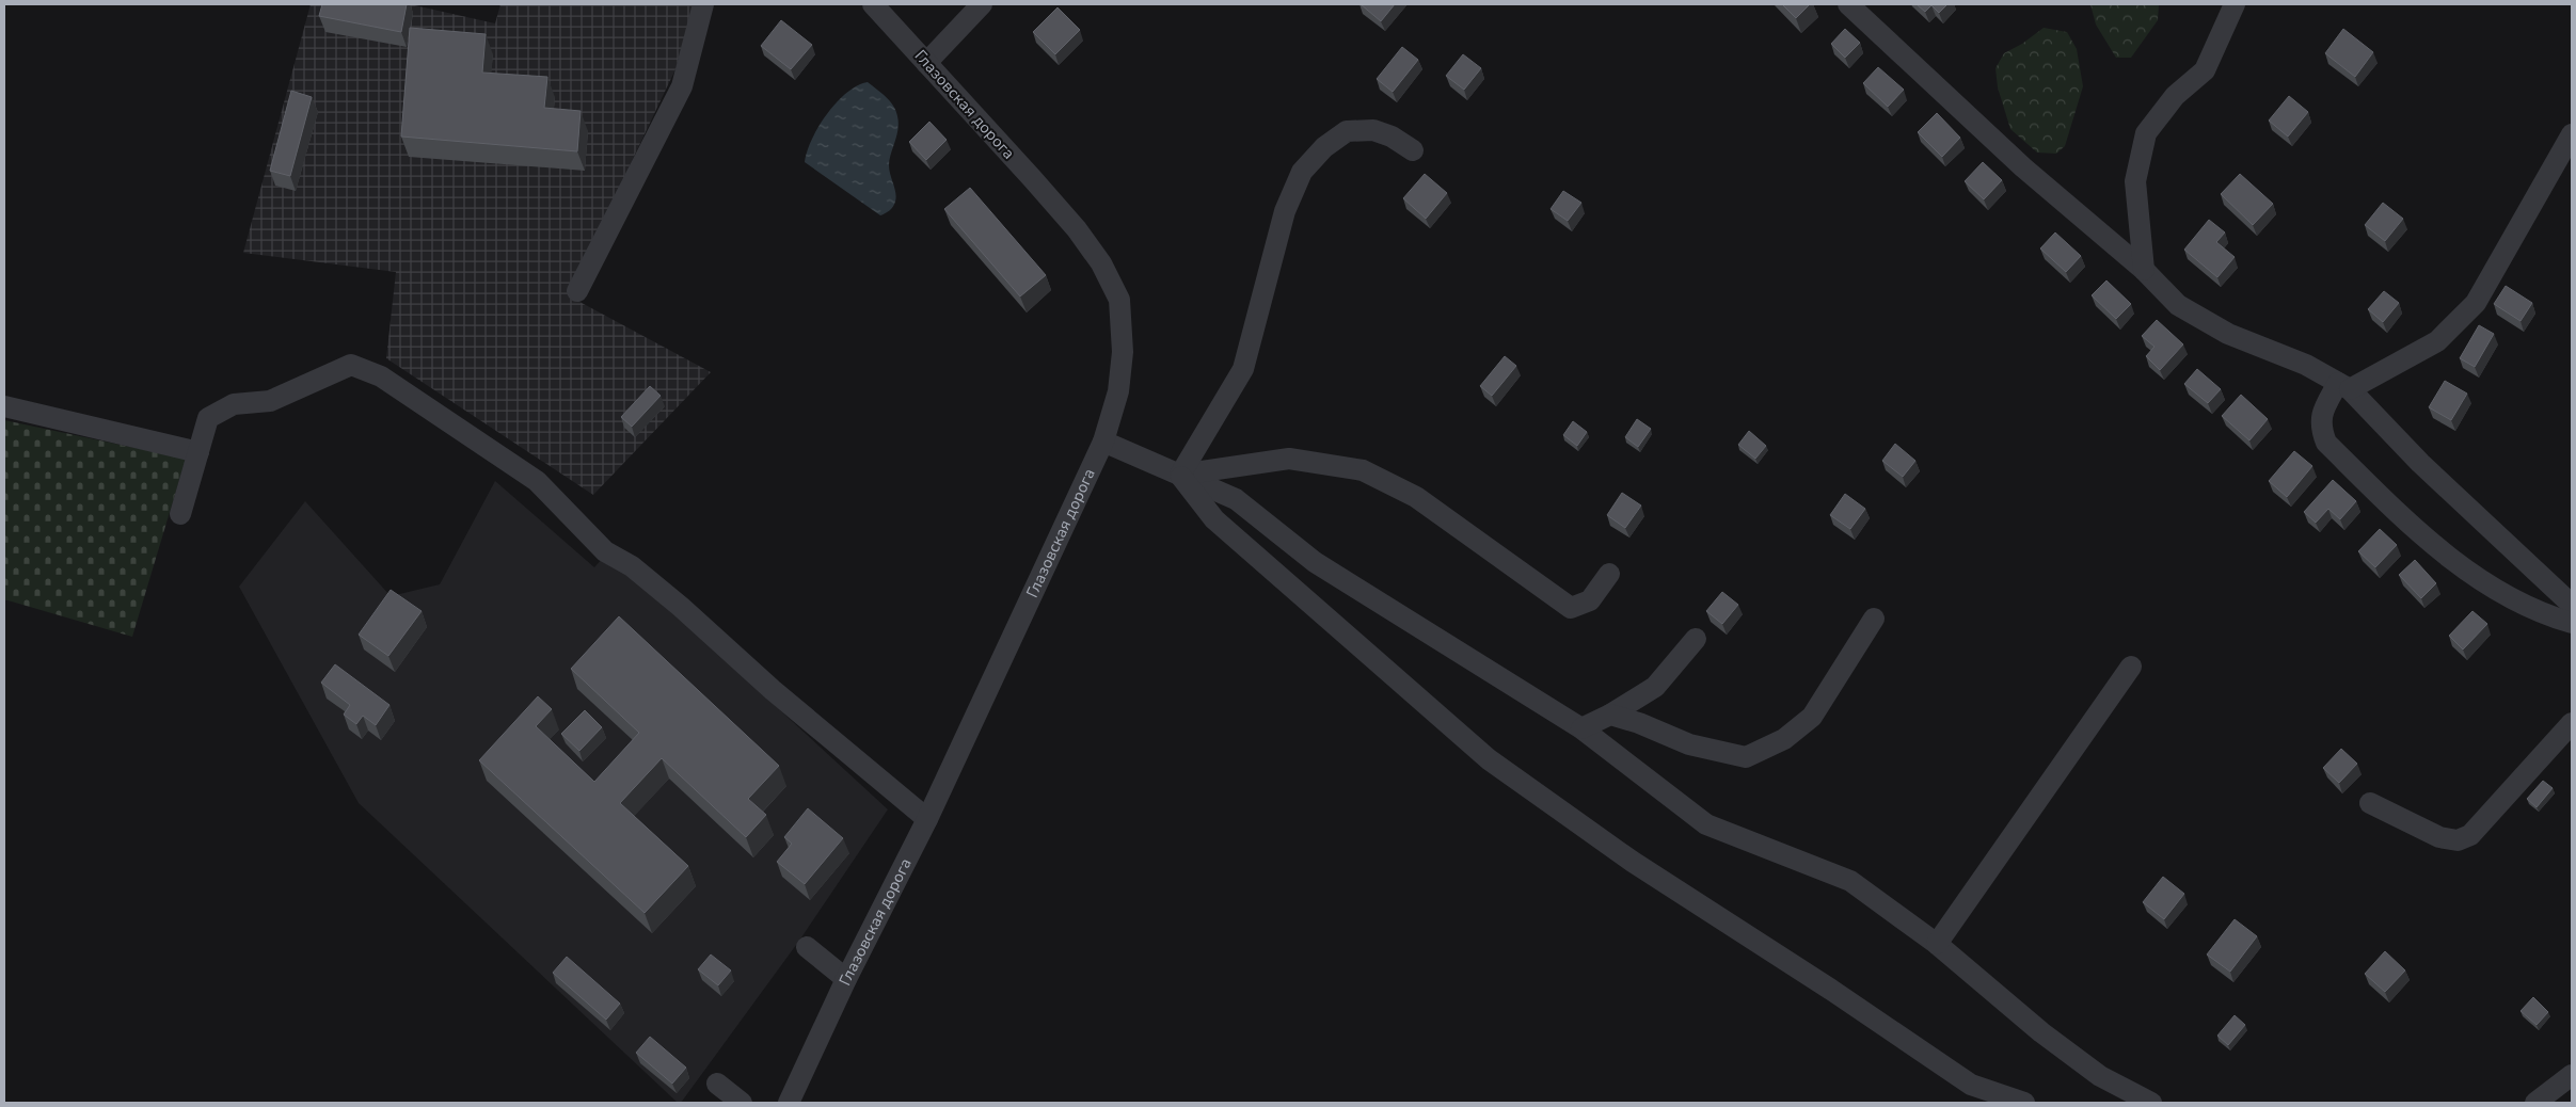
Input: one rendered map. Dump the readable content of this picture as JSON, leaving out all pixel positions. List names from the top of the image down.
{
  "streets": {
    "street": ["Глазовская дорога"]
  }
}
